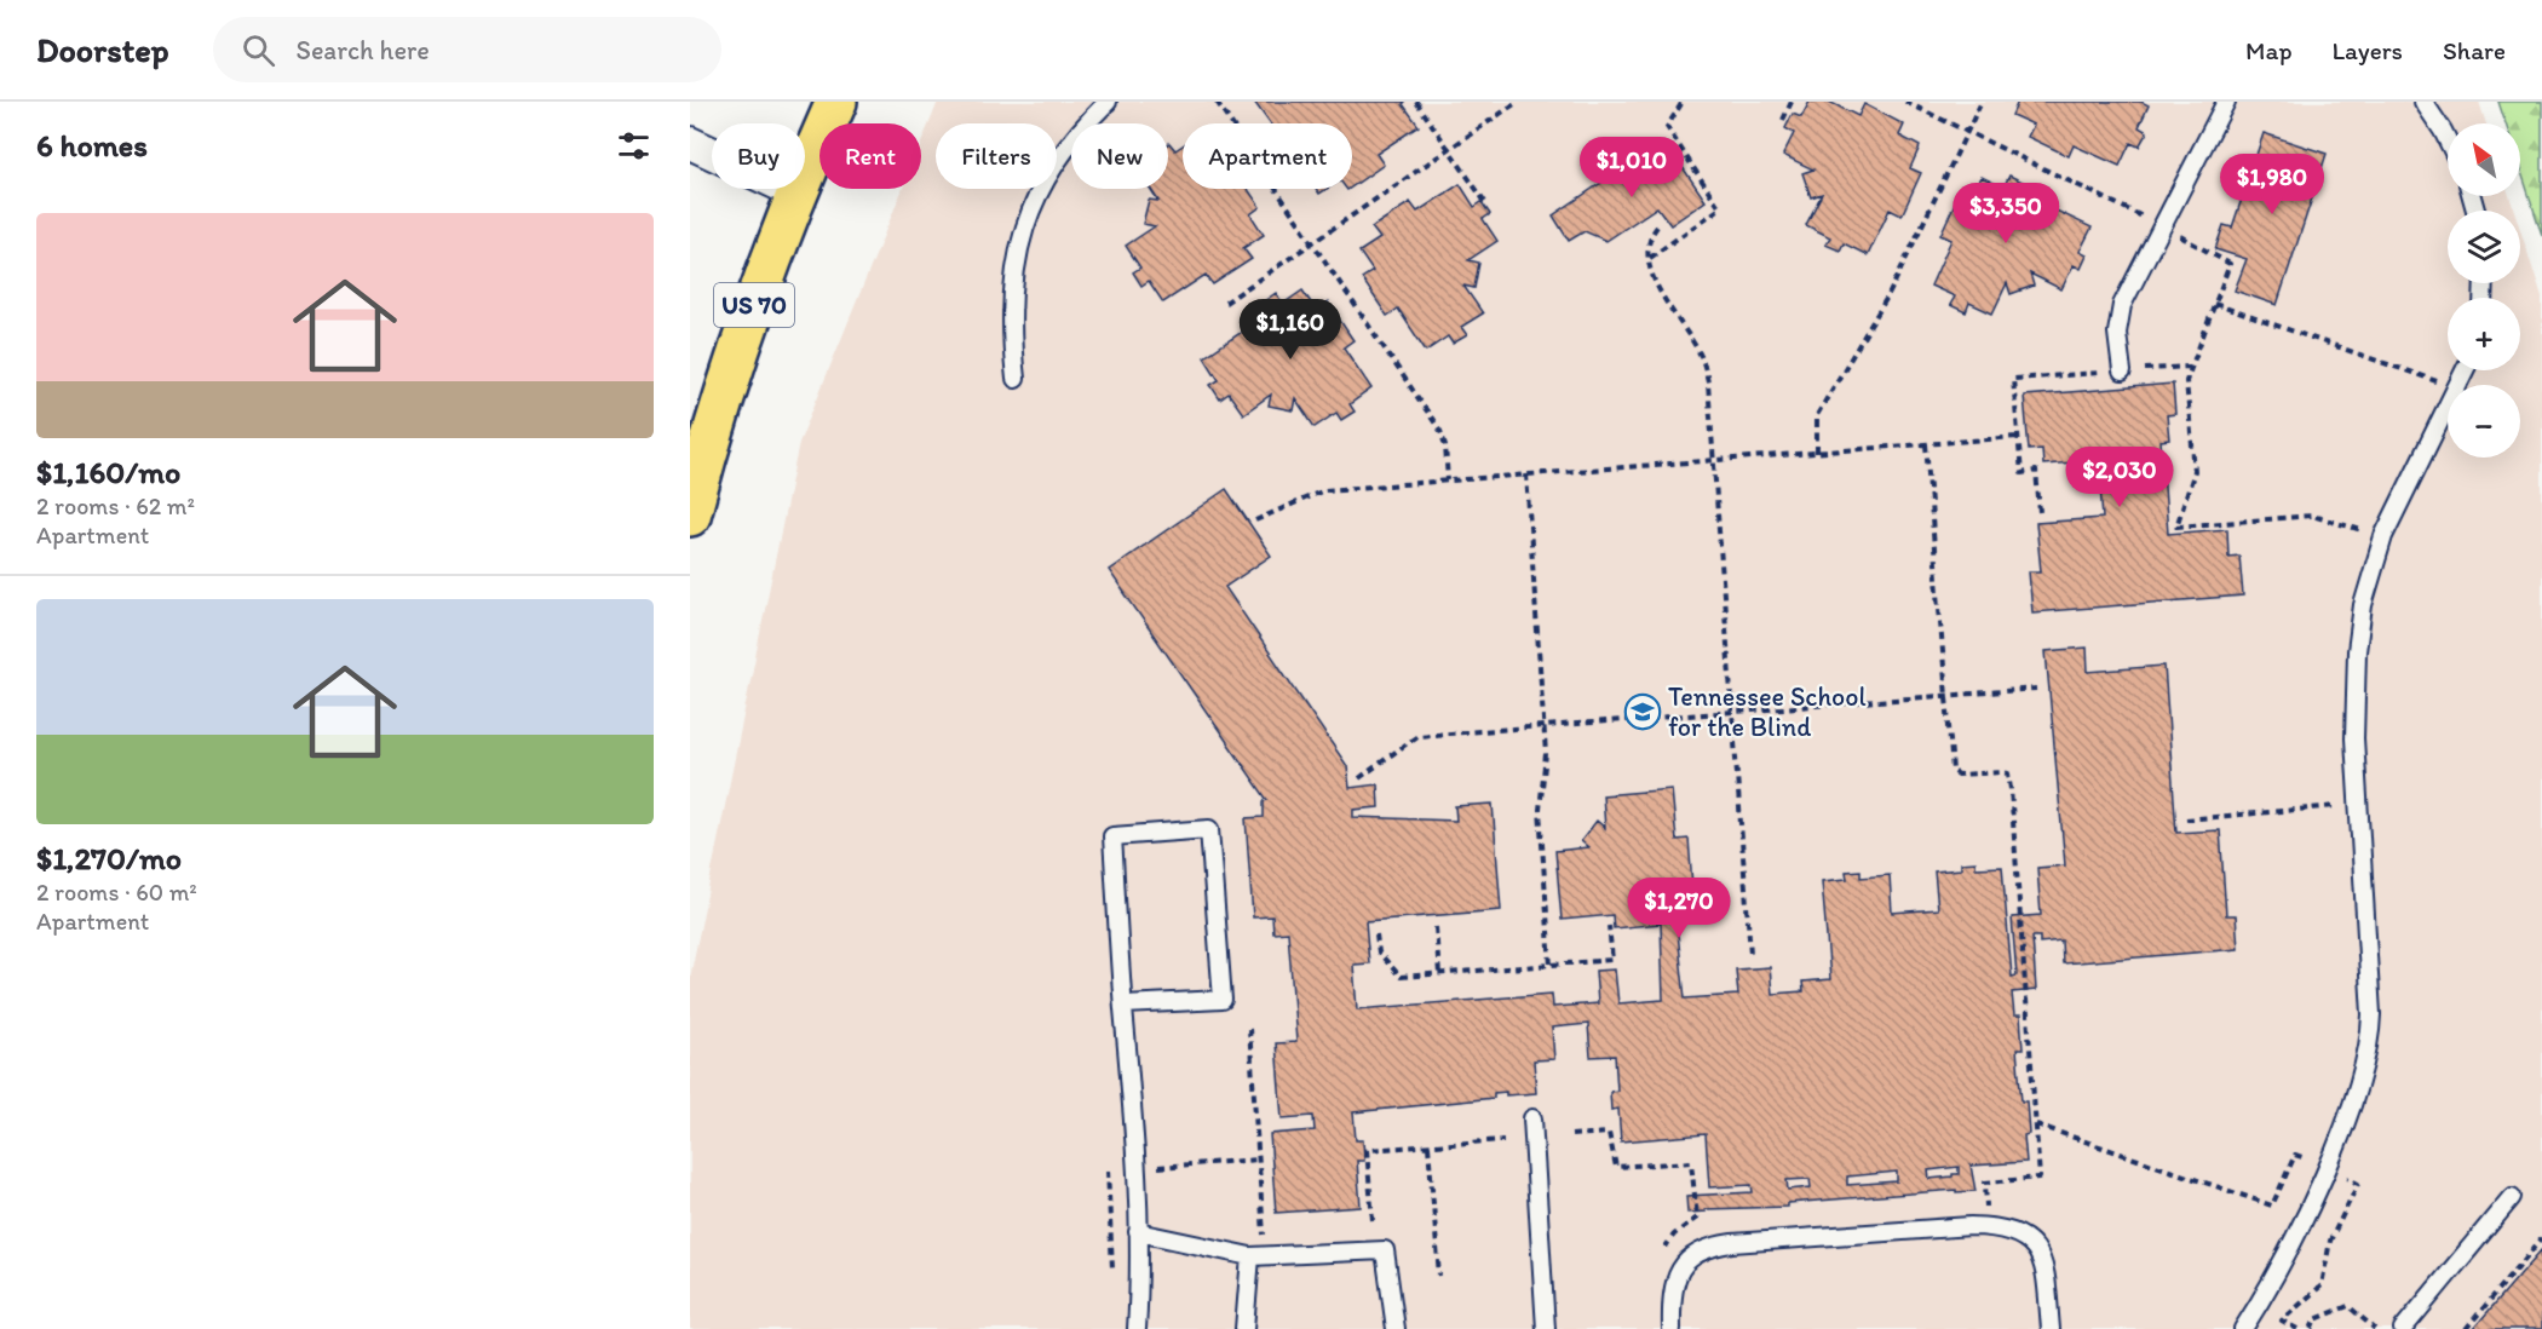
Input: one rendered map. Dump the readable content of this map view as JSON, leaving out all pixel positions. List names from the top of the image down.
{
  "streets": {
    "main road": ["US 70"]
  },
  "places": {
    "school or university": ["Tennessee School for the Blind"]
  },
  "north": "top left",
  "page": {
    "header": "Doorstep",
    "search": "Search here",
    "nav": ["Map", "Layers", "Share"],
    "heading": "6 homes",
    "map_buttons": ["+", "−"],
    "chip": [
      "Buy",
      "Rent",
      "Filters",
      "New",
      "Apartment"
    ],
    "price": [
      "$1,010",
      "$1,980",
      "$3,350",
      "$1,160",
      "$2,030",
      "$1,270"
    ],
    "list": [
      {
        "name": "$1,160/mo",
        "note": "2 rooms · 62 m² · Apartment"
      },
      {
        "name": "$1,270/mo",
        "note": "2 rooms · 60 m² · Apartment"
      }
    ]
  }
}
